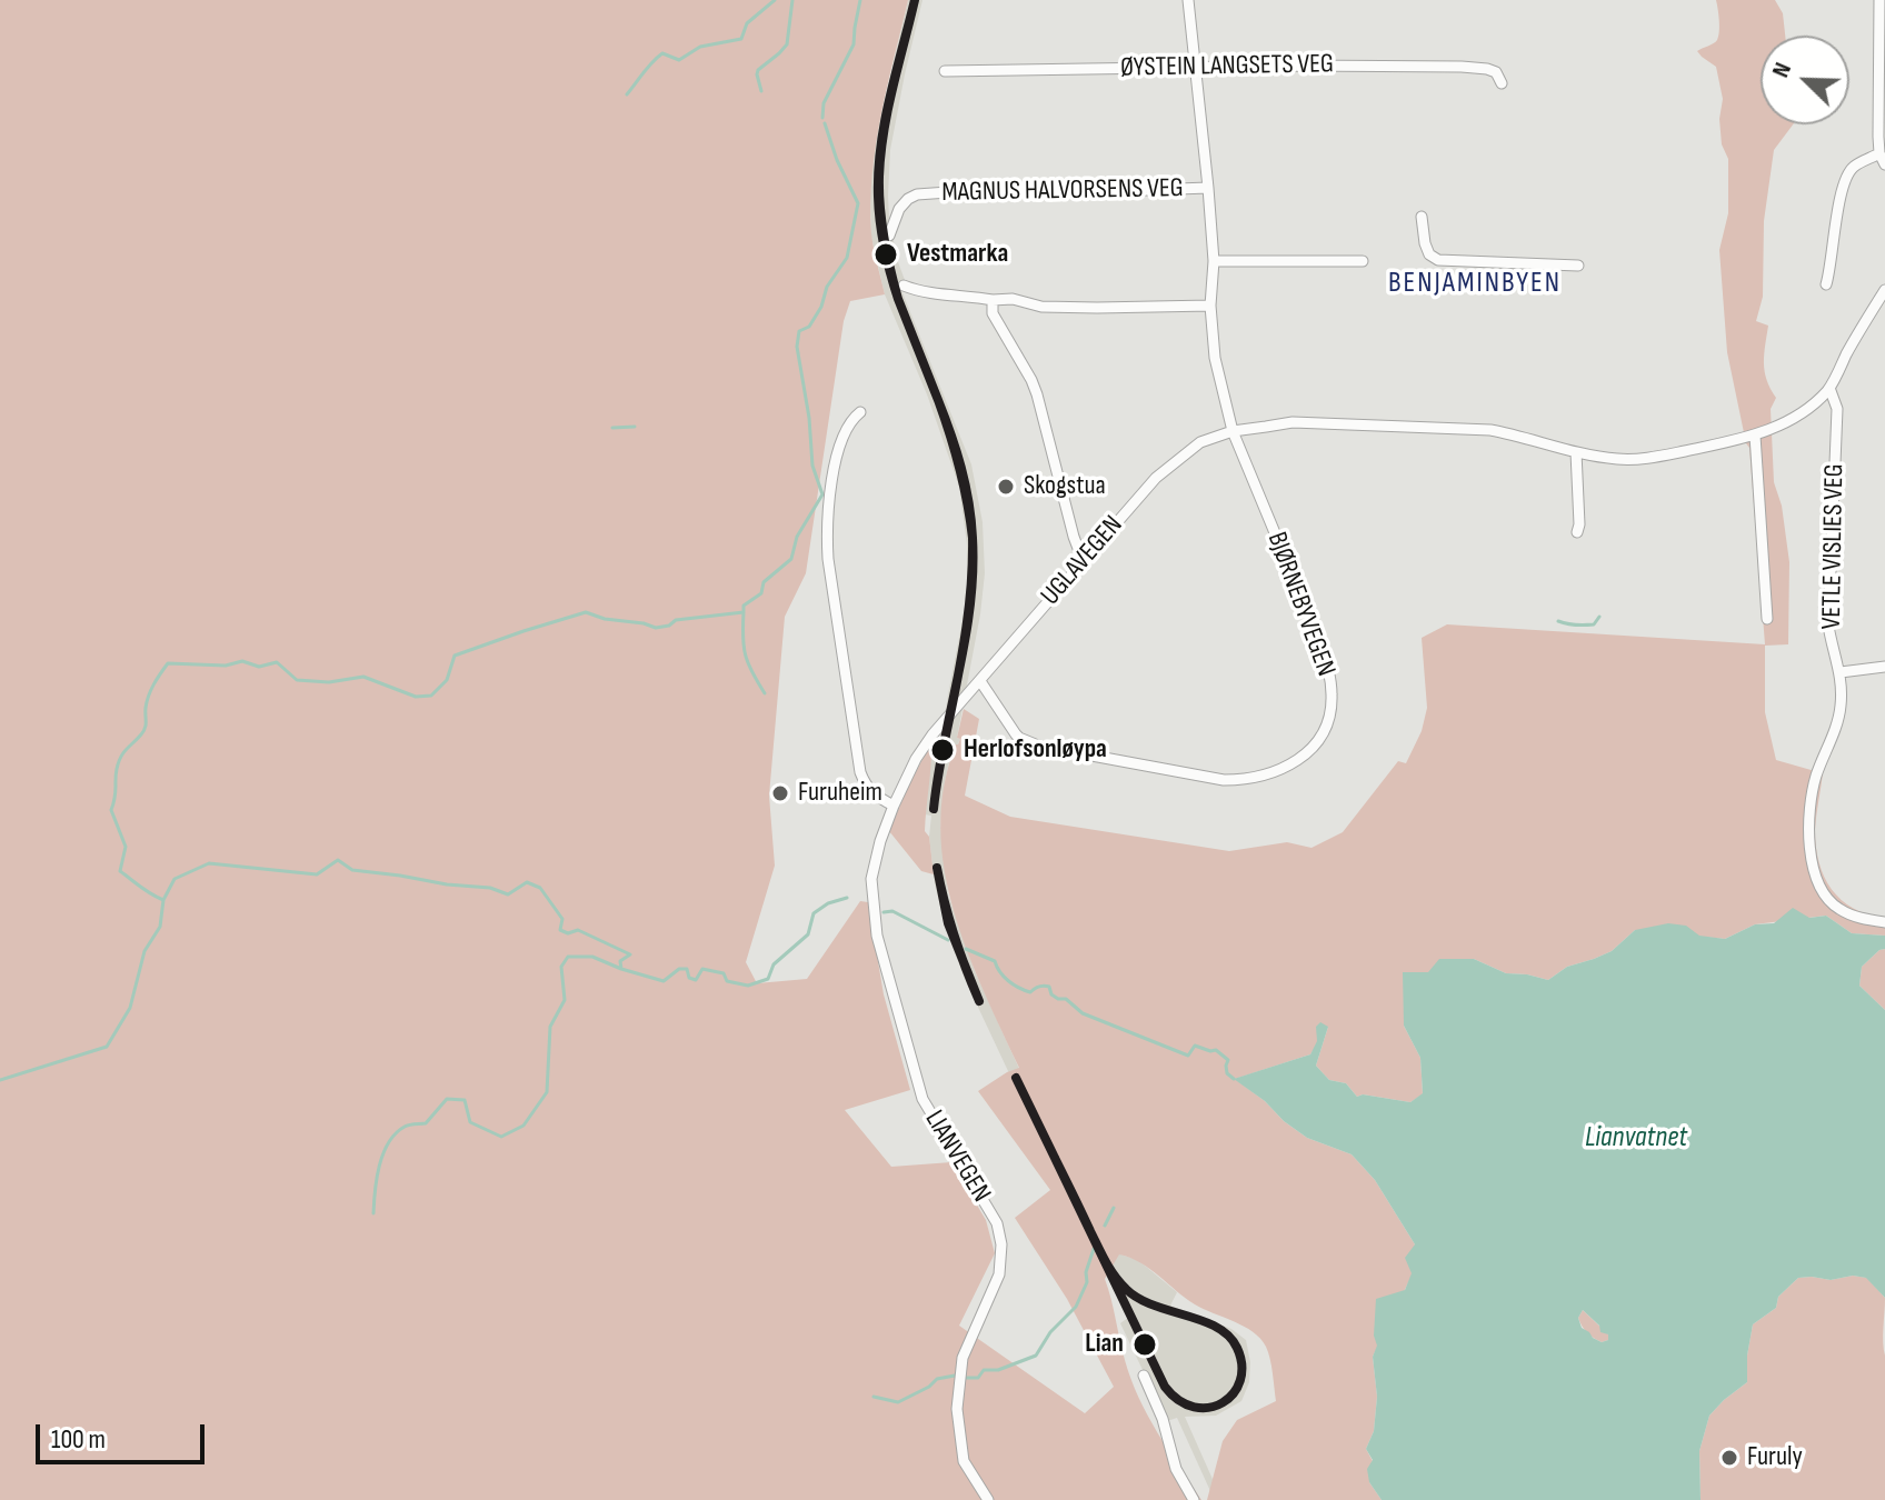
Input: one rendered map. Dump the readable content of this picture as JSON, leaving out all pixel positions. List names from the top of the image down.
{
  "streets": {
    "street": [
      "ØYSTEIN LANGSETS VEG",
      "MAGNUS HALVORSENS VEG",
      "VETLE VISLIES VEG",
      "UGLAVEGEN",
      "BJØRNEBYVEGEN",
      "LIANVEGEN"
    ]
  },
  "crossings": [
    ["ØYSTEIN LANGSETS VEG", "BJØRNEBYVEGEN"],
    ["MAGNUS HALVORSENS VEG", "BJØRNEBYVEGEN"],
    ["VETLE VISLIES VEG", "UGLAVEGEN"],
    ["UGLAVEGEN", "BJØRNEBYVEGEN"],
    ["UGLAVEGEN", "LIANVEGEN"]
  ],
  "districts": ["BENJAMINBYEN"],
  "water": ["Lianvatnet"],
  "places": [
    "Vestmarka",
    "Skogstua",
    "Herlofsonløypa",
    "Furuheim",
    "Lian",
    "Furuly"
  ],
  "scale_bar": "100 m",
  "north": "top left"
}
